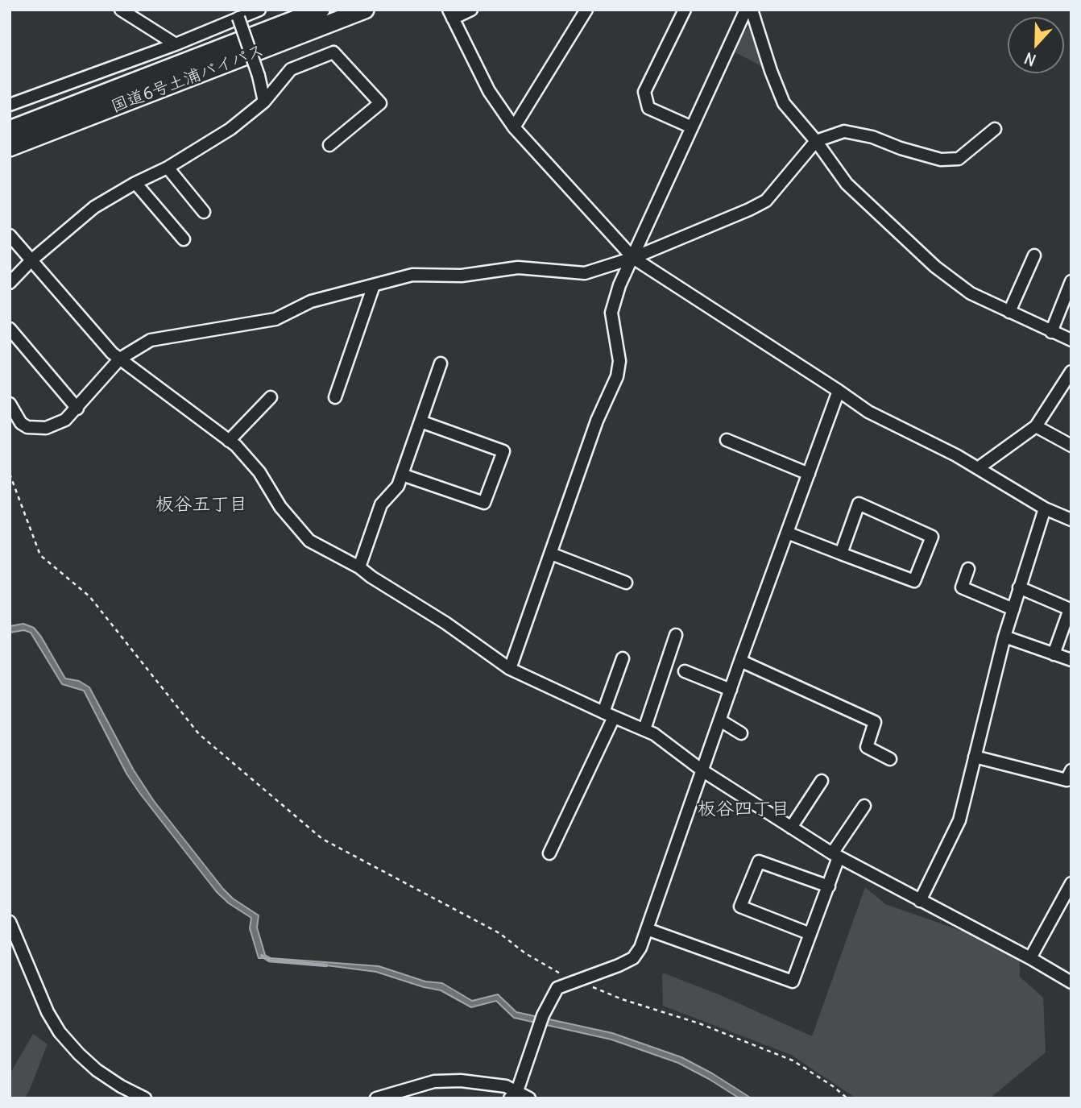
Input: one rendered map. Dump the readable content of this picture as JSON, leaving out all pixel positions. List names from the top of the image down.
{
  "streets": {
    "highway": ["国道6号土浦バイパス"]
  },
  "districts": ["板谷五丁目", "板谷四丁目"],
  "north": "bottom"
}
